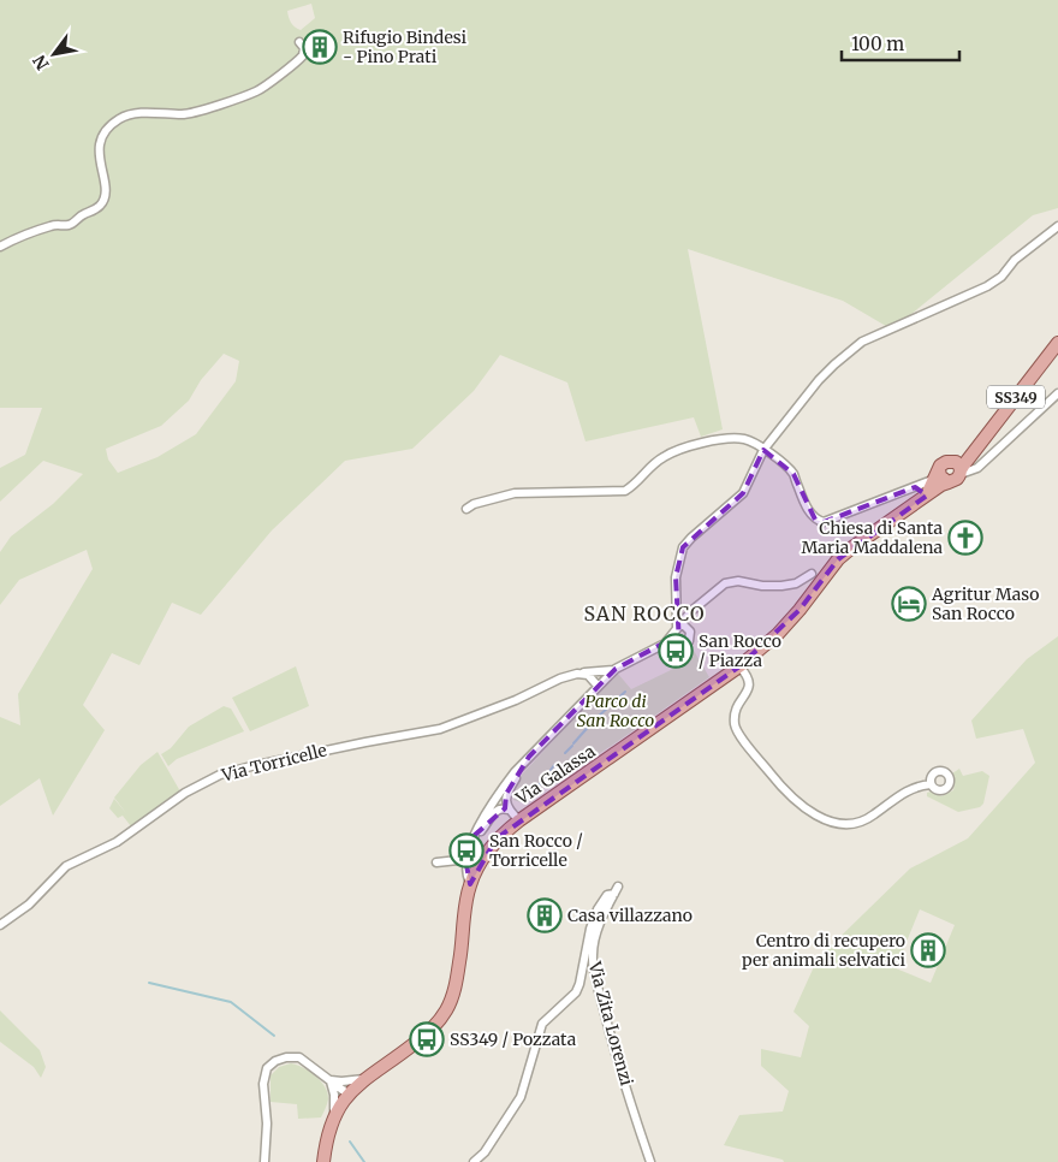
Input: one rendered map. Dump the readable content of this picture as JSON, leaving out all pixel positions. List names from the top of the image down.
{
  "streets": {
    "main road": ["SS349", "Via Galassa"],
    "street": ["Via Torricelle", "Via Zita Lorenzi"]
  },
  "crossings": [
    ["SS349", "Via Galassa"]
  ],
  "districts": ["SAN ROCCO"],
  "parks": ["Parco di San Rocco"],
  "places": {
    "building": ["Rifugio Bindesi - Pino Prati", "Casa villazzano", "Centro di recupero per animali selvatici"],
    "church": ["Chiesa di Santa Maria Maddalena"],
    "hotel": ["Agritur Maso San Rocco"],
    "bus stop": ["San Rocco / Piazza", "San Rocco / Torricelle", "SS349 / Pozzata"]
  },
  "scale_bar": "100 m",
  "north": "bottom left"
}
